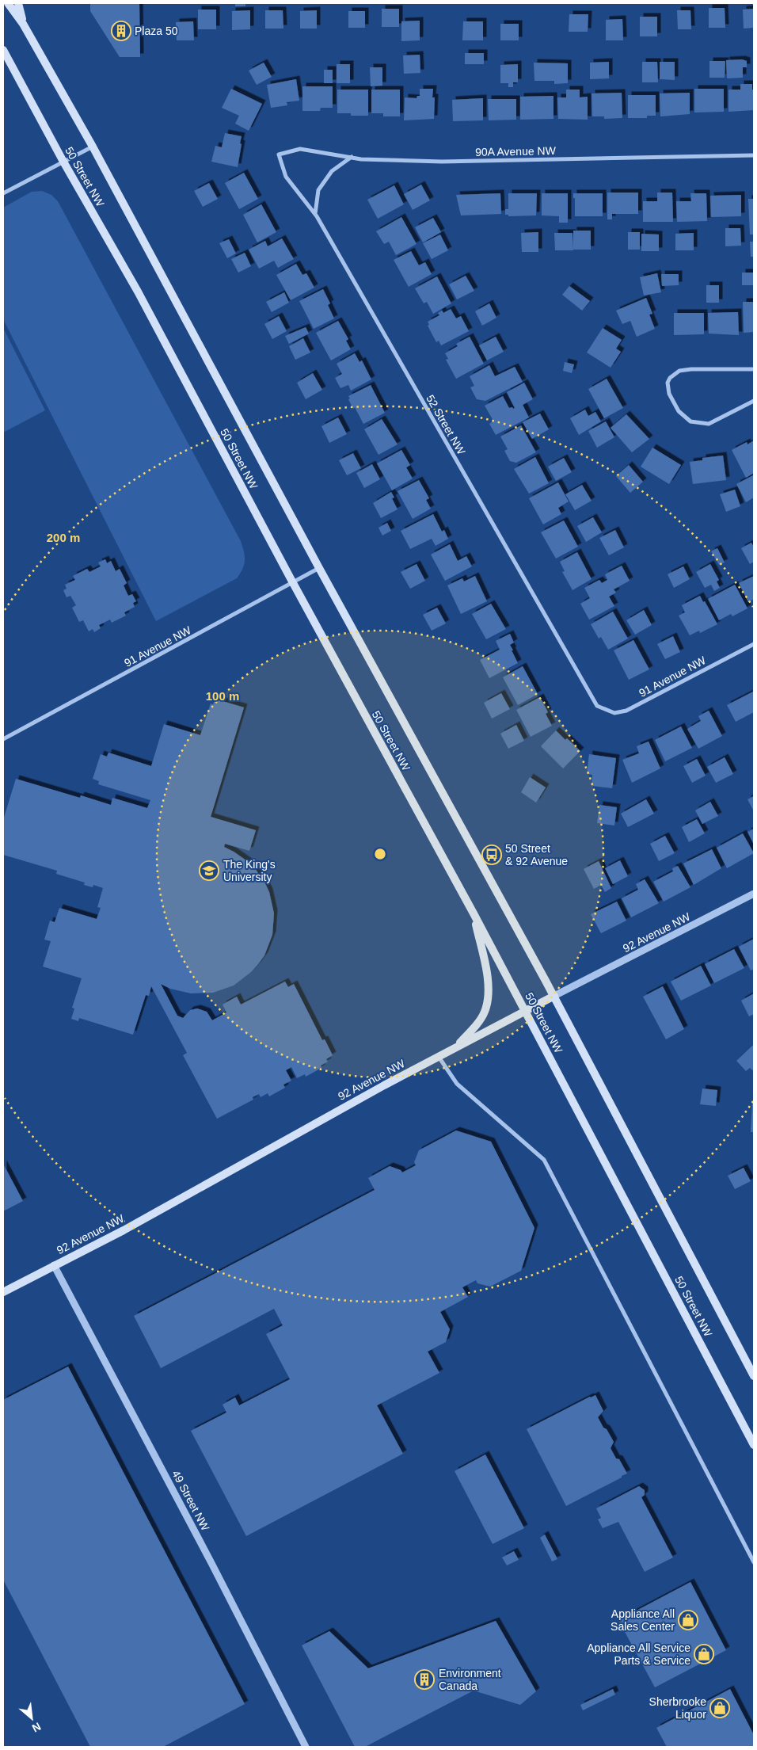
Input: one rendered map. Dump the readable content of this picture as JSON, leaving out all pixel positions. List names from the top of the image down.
{
  "streets": {
    "main road": ["50 Street NW", "92 Avenue NW"],
    "street": [
      "90A Avenue NW",
      "52 Street NW",
      "91 Avenue NW",
      "49 Street NW"
    ]
  },
  "crossings": [
    ["90A Avenue NW", "52 Street NW"],
    ["50 Street NW", "91 Avenue NW"],
    ["50 Street NW", "92 Avenue NW"],
    ["52 Street NW", "91 Avenue NW"],
    ["92 Avenue NW", "49 Street NW"]
  ],
  "places": {
    "building": ["Plaza 50", "Environment Canada"],
    "bus stop": ["50 Street & 92 Avenue"],
    "school or university": ["The King's University"],
    "shop": ["Appliance All Sales Center", "Appliance All Service Parts & Service", "Sherbrooke Liquor"]
  },
  "north": "bottom right",
  "rings": ["200 m", "100 m"]
}
